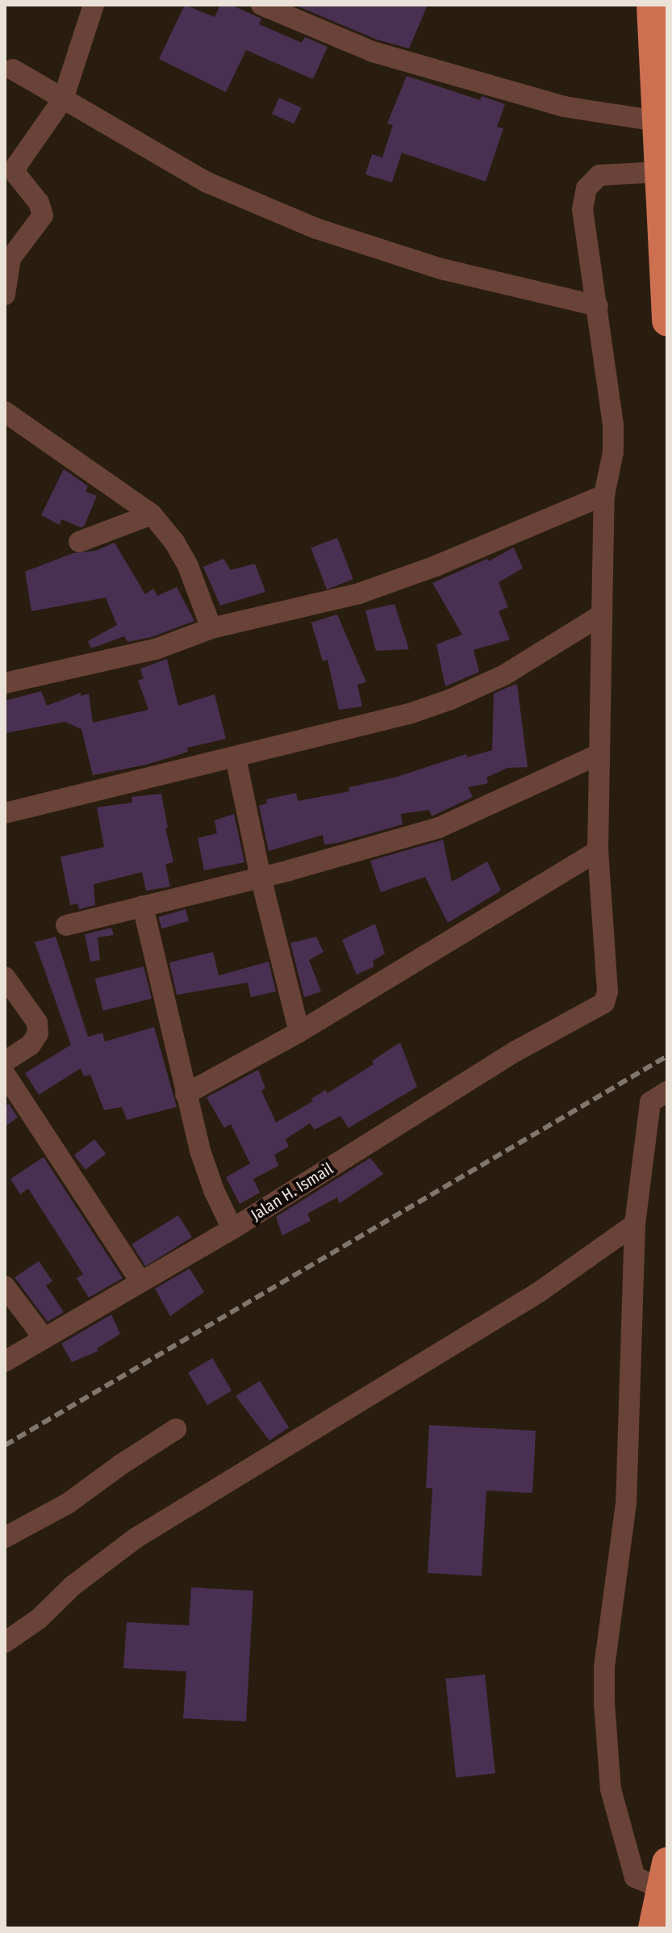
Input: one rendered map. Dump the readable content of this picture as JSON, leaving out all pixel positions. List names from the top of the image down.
{
  "streets": {
    "street": ["Jalan H. Ismail"]
  }
}
